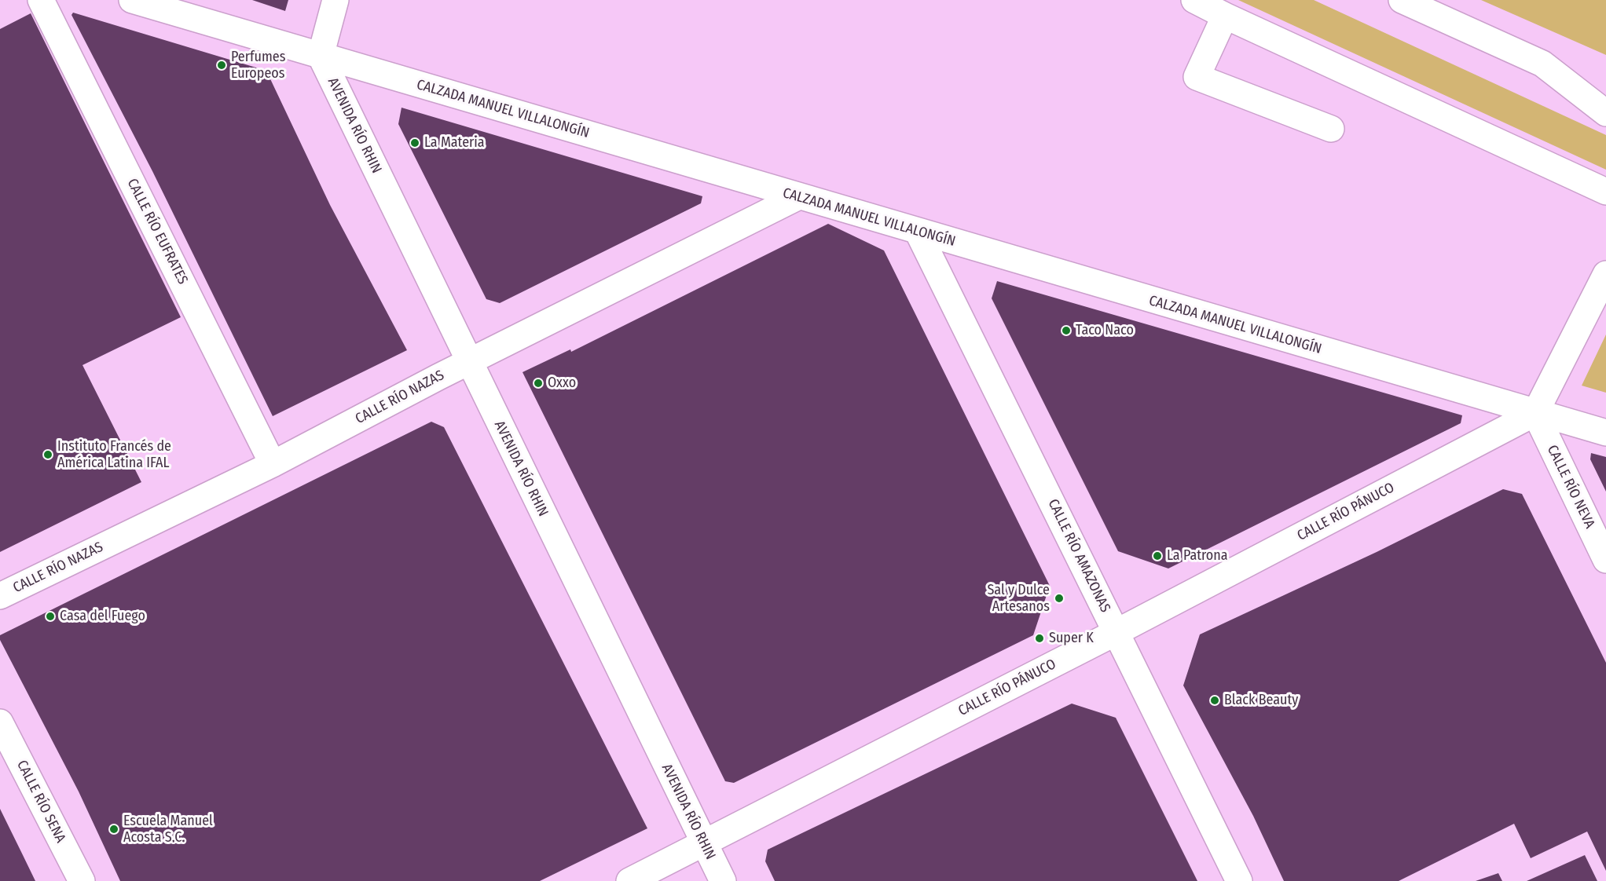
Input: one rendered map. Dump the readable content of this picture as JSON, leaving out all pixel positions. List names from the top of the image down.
{
  "streets": {
    "street": [
      "CALZADA MANUEL VILLALONGÍN",
      "AVENIDA RÍO RHIN",
      "CALLE RÍO EUFRATES",
      "CALLE RÍO NAZAS",
      "CALLE RÍO NEVA",
      "CALLE RÍO PÁNUCO",
      "CALLE RÍO AMAZONAS",
      "CALLE RÍO SENA"
    ]
  },
  "crossings": [
    ["CALZADA MANUEL VILLALONGÍN", "AVENIDA RÍO RHIN"],
    ["CALZADA MANUEL VILLALONGÍN", "CALLE RÍO NAZAS"],
    ["CALZADA MANUEL VILLALONGÍN", "CALLE RÍO NEVA"],
    ["CALZADA MANUEL VILLALONGÍN", "CALLE RÍO PÁNUCO"],
    ["CALZADA MANUEL VILLALONGÍN", "CALLE RÍO AMAZONAS"],
    ["AVENIDA RÍO RHIN", "CALLE RÍO NAZAS"],
    ["AVENIDA RÍO RHIN", "CALLE RÍO PÁNUCO"],
    ["CALLE RÍO EUFRATES", "CALLE RÍO NAZAS"],
    ["CALLE RÍO NEVA", "CALLE RÍO PÁNUCO"],
    ["CALLE RÍO PÁNUCO", "CALLE RÍO AMAZONAS"]
  ],
  "places": [
    "Perfumes Europeos",
    "La Materia",
    "Taco Naco",
    "Oxxo",
    "Instituto Francés de América Latina IFAL",
    "La Patrona",
    "Sal y Dulce Artesanos",
    "Casa del Fuego",
    "Super K",
    "Black Beauty",
    "Escuela Manuel Acosta S.C."
  ]
}
